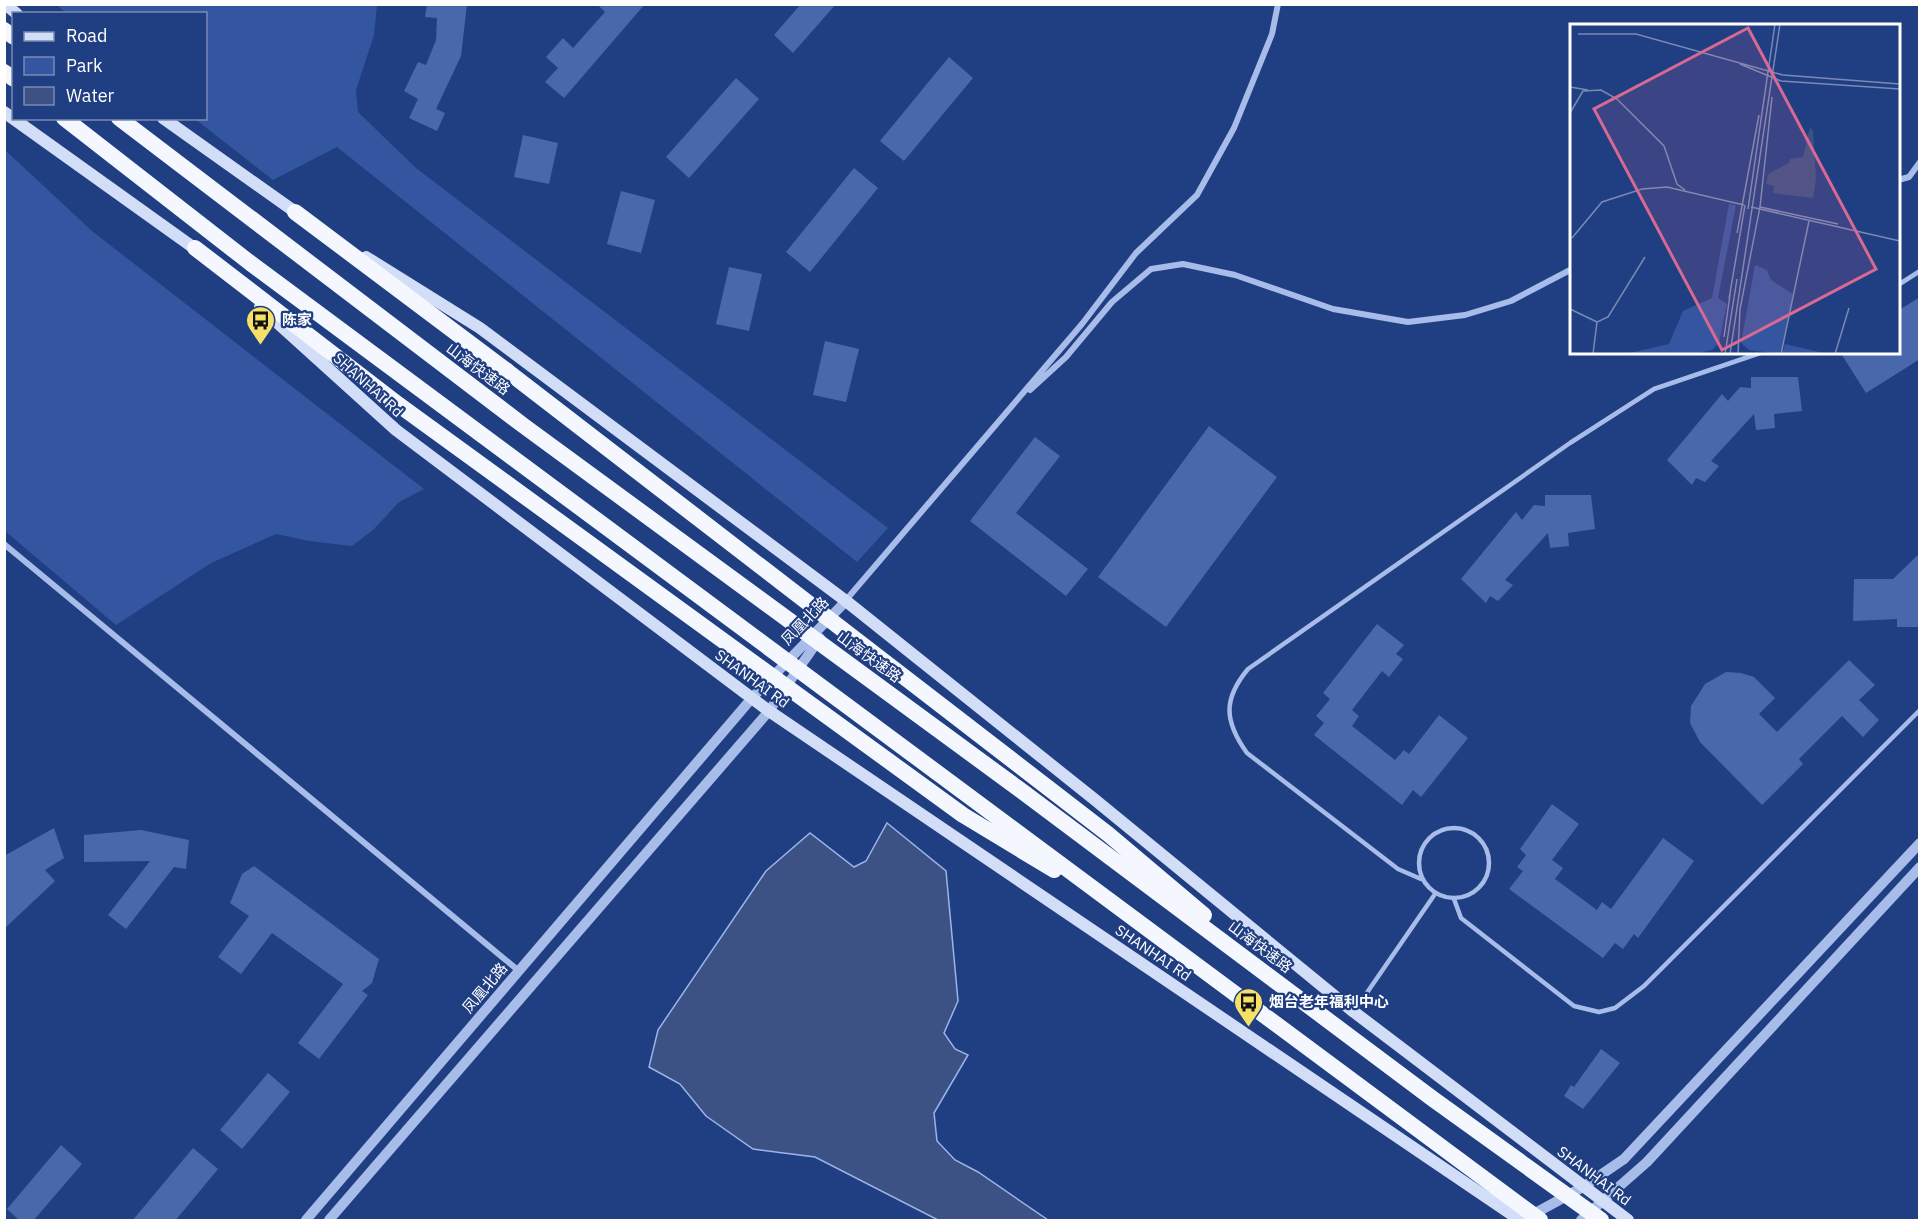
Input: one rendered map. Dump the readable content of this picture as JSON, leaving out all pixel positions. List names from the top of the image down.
{
  "streets": {
    "highway": ["山海快速路"],
    "main road": ["SHANHAI Rd"],
    "street": ["凤凰北路"]
  },
  "crossings": [
    ["SHANHAI Rd", "凤凰北路"]
  ],
  "places": {
    "bus stop": ["陈家", "烟台老年福利中心"]
  },
  "legend": ["Road", "Park", "Water"]
}
